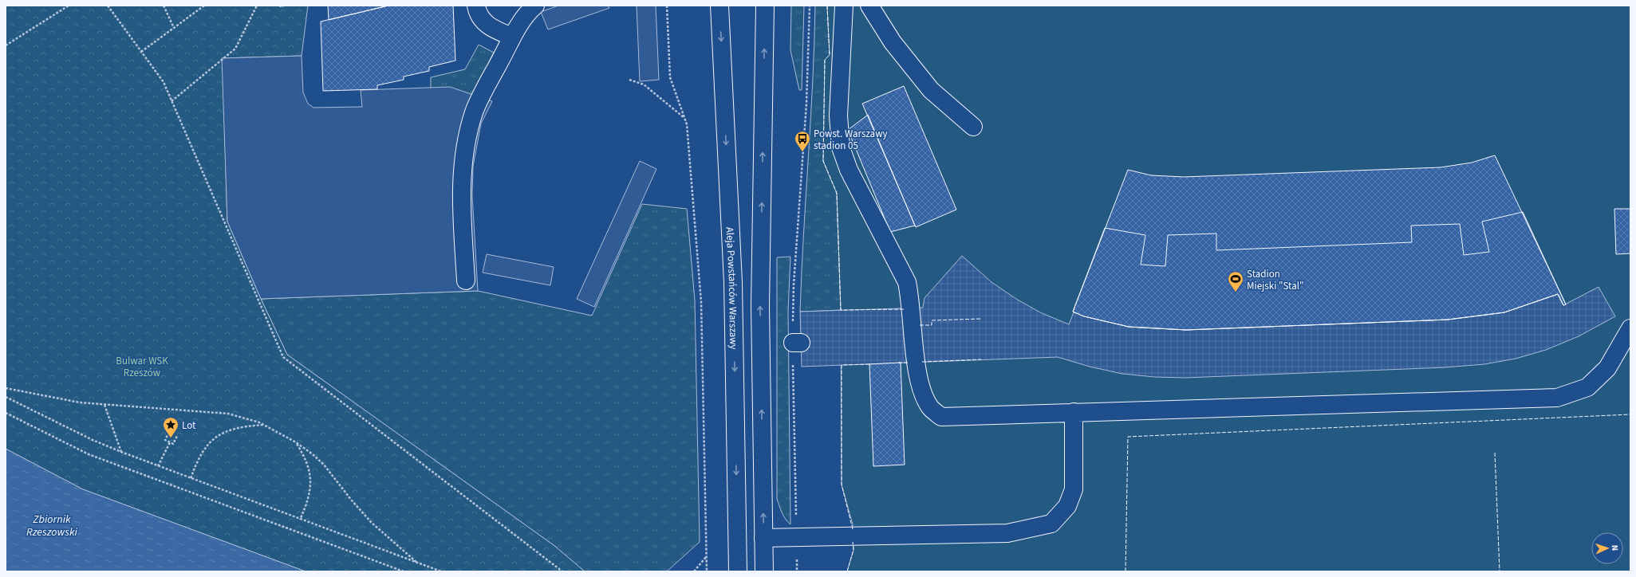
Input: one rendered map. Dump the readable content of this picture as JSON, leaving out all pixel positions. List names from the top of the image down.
{
  "streets": {
    "main road": ["Aleja Powstańców Warszawy"]
  },
  "water": ["Zbiornik Rzeszowski"],
  "parks": ["Bulwar WSK Rzeszów"],
  "places": {
    "bus stop": ["Powst. Warszawy stadion 05"],
    "sports": ["Stadion Miejski \"Stal\""],
    "place": ["Lot"]
  },
  "north": "right"
}
